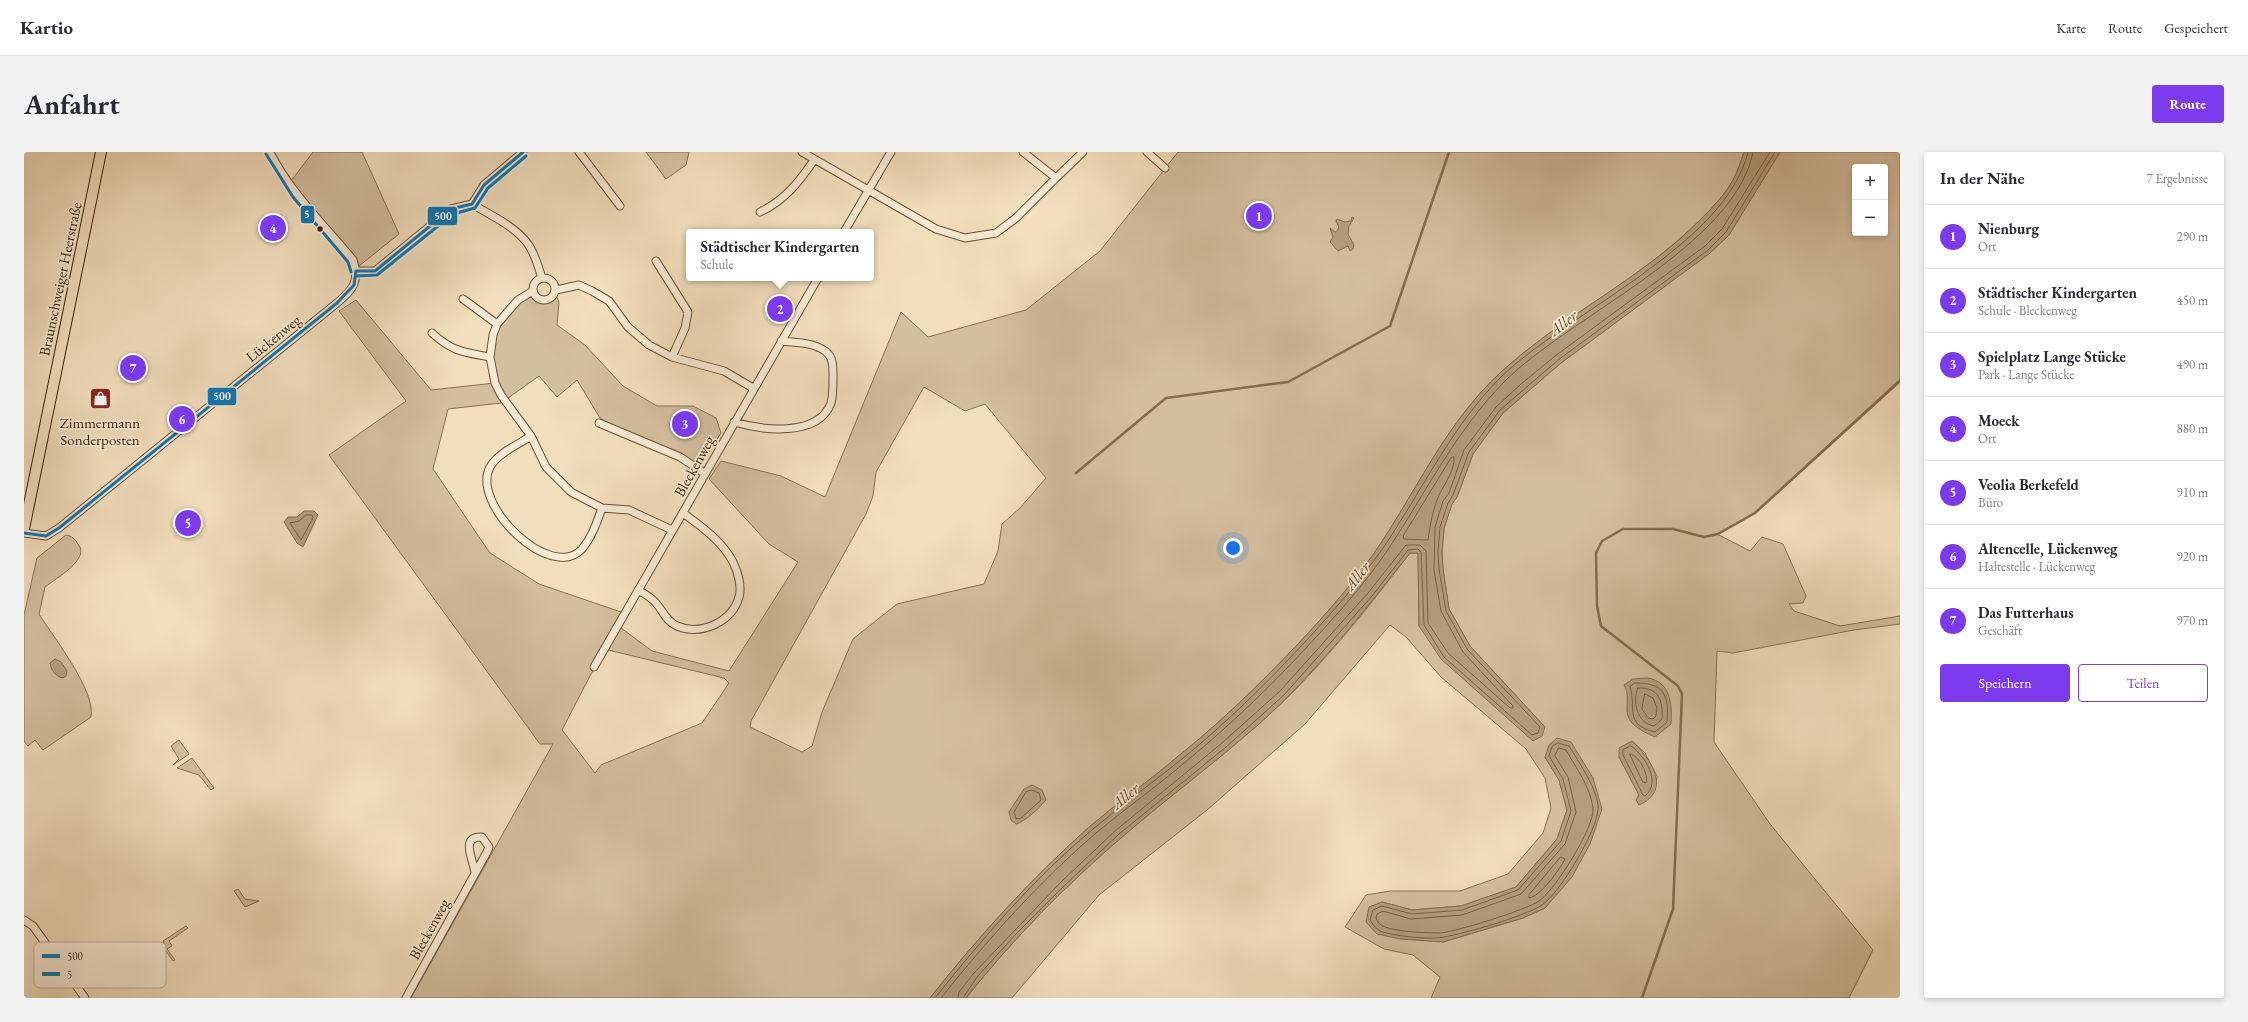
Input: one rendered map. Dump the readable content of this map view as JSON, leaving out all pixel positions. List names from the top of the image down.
{
  "streets": {
    "main road": ["Braunschweiger Heerstraße"],
    "street": ["Lückenweg", "Bleckenweg"]
  },
  "water": ["Aller"],
  "places": {
    "shop": ["Zimmermann Sonderposten"]
  },
  "lines": ["transit line 500", "transit line 5"],
  "legend": ["500", "5"],
  "page": {
    "header": "Kartio",
    "nav": ["Karte", "Route", "Gespeichert"],
    "buttons": [
      "Route",
      ["Speichern", "Teilen"]
    ],
    "title": "Anfahrt",
    "heading": ["In der Nähe", "7 Ergebnisse"],
    "map_buttons": ["+", "−"],
    "pins": [
      "1",
      "4",
      "2",
      "7",
      "6",
      "3",
      "5"
    ],
    "list": [
      {
        "mark": "1",
        "name": "Nienburg",
        "note": "Ort",
        "value": "290 m"
      },
      {
        "mark": "2",
        "name": "Städtischer Kindergarten",
        "note": "Schule · Bleckenweg",
        "value": "450 m"
      },
      {
        "mark": "3",
        "name": "Spielplatz Lange Stücke",
        "note": "Park · Lange Stücke",
        "value": "490 m"
      },
      {
        "mark": "4",
        "name": "Moeck",
        "note": "Ort",
        "value": "880 m"
      },
      {
        "mark": "5",
        "name": "Veolia Berkefeld",
        "note": "Büro",
        "value": "910 m"
      },
      {
        "mark": "6",
        "name": "Altencelle, Lückenweg",
        "note": "Haltestelle · Lückenweg",
        "value": "920 m"
      },
      {
        "mark": "7",
        "name": "Das Futterhaus",
        "note": "Geschäft",
        "value": "970 m"
      }
    ],
    "popup": ["Städtischer Kindergarten", "Schule"]
  }
}
